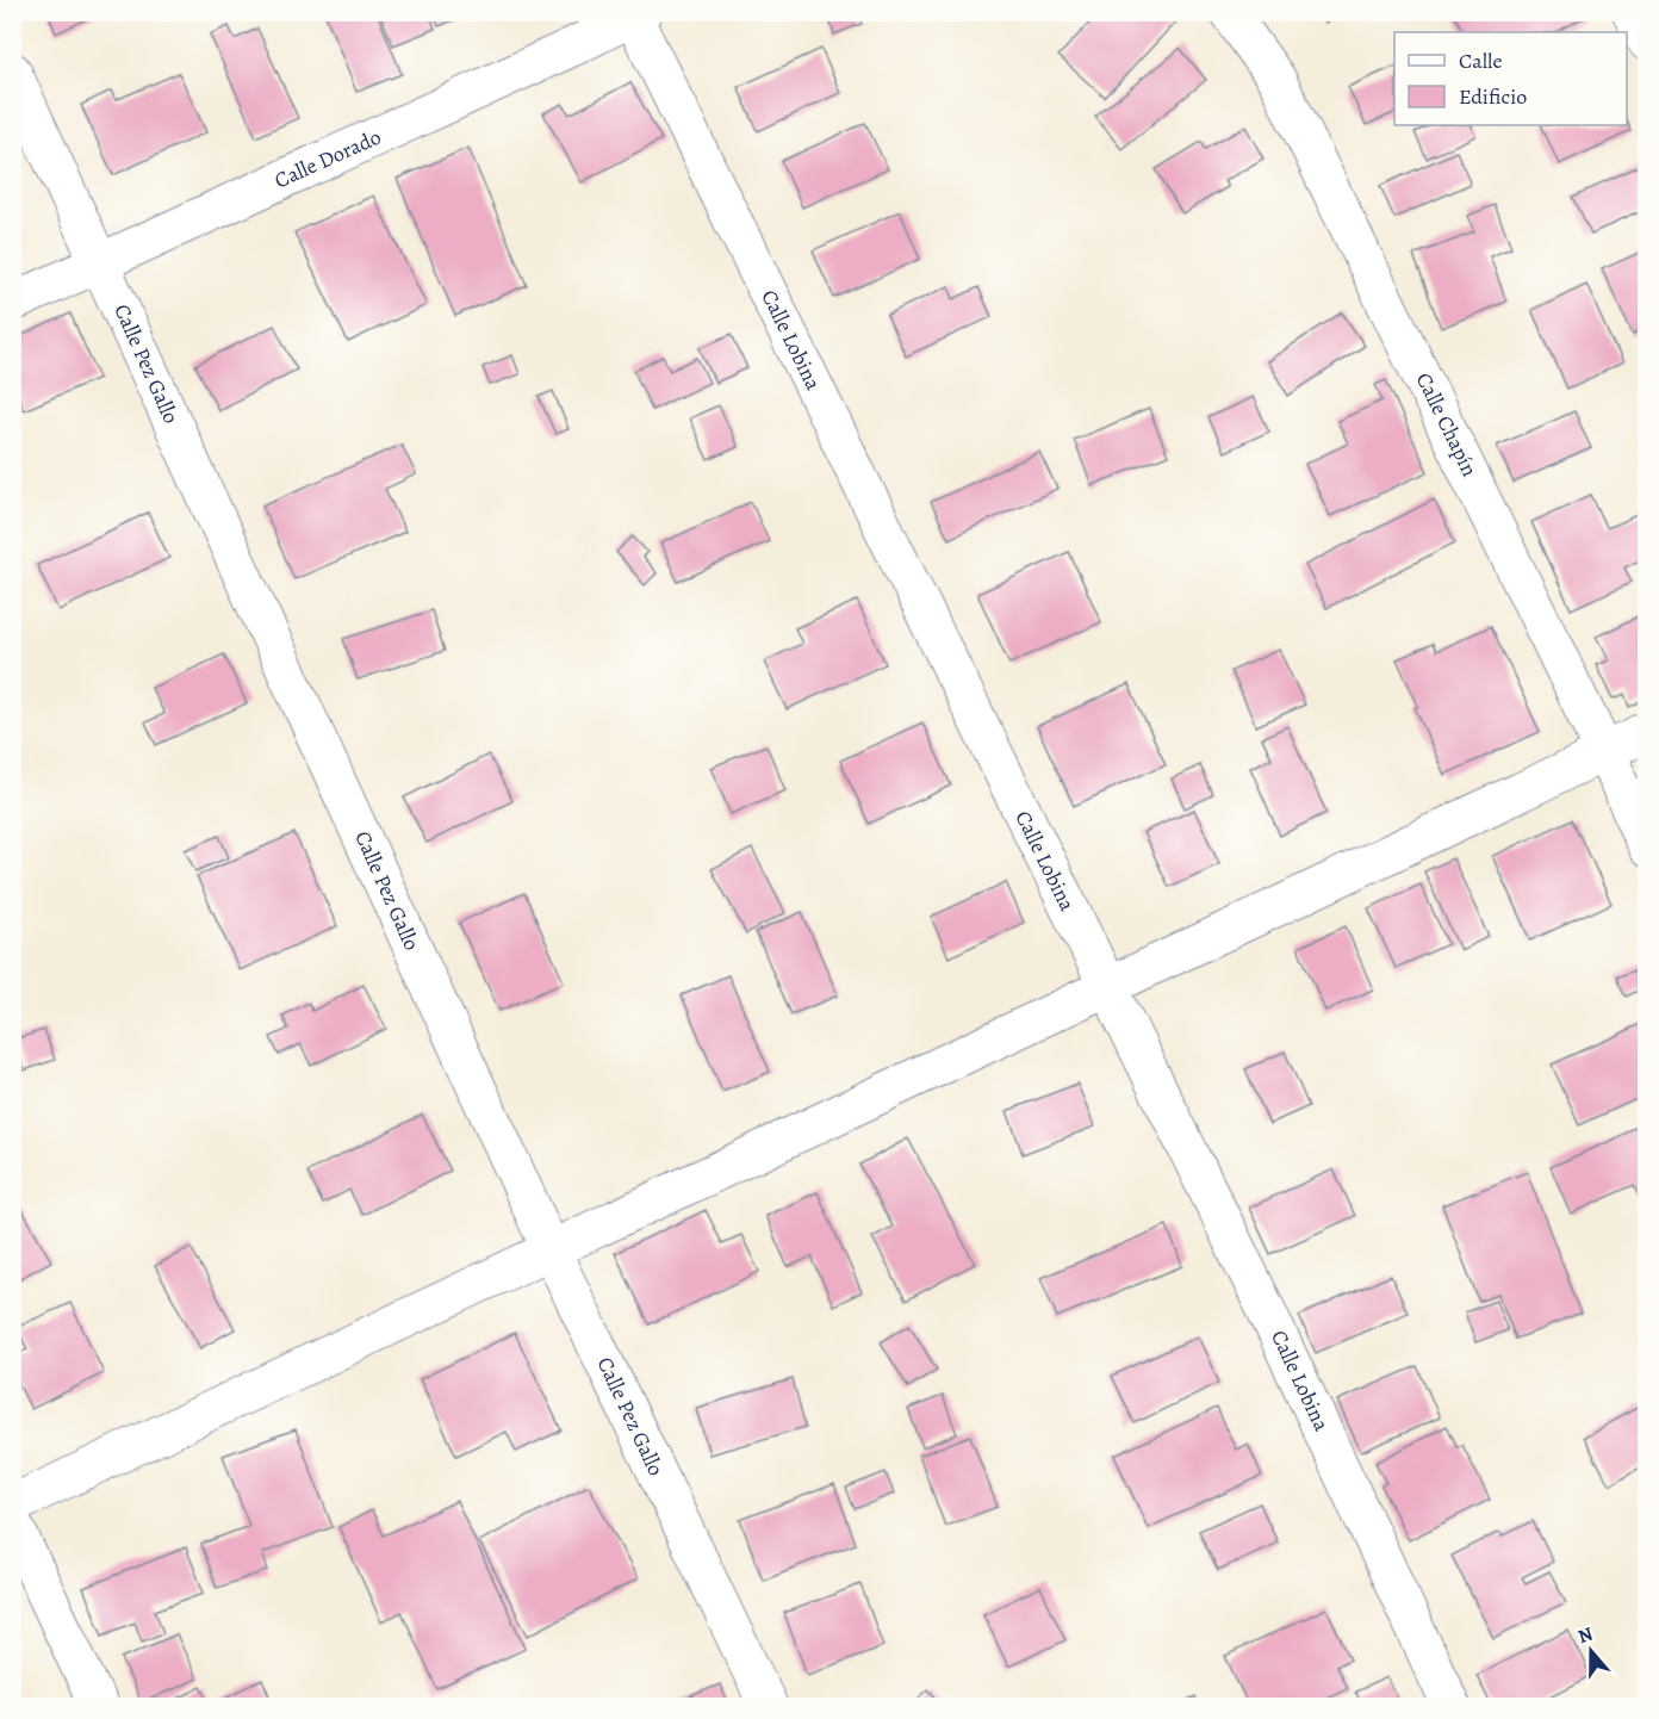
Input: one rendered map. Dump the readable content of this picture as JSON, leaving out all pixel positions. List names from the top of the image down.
{
  "streets": {
    "street": [
      "Calle Dorado",
      "Calle Lobina",
      "Calle Pez Gallo",
      "Calle Chapín"
    ]
  },
  "crossings": [
    ["Calle Dorado", "Calle Lobina"],
    ["Calle Dorado", "Calle Pez Gallo"]
  ],
  "legend": ["Calle", "Edificio"],
  "north": "top"
}
